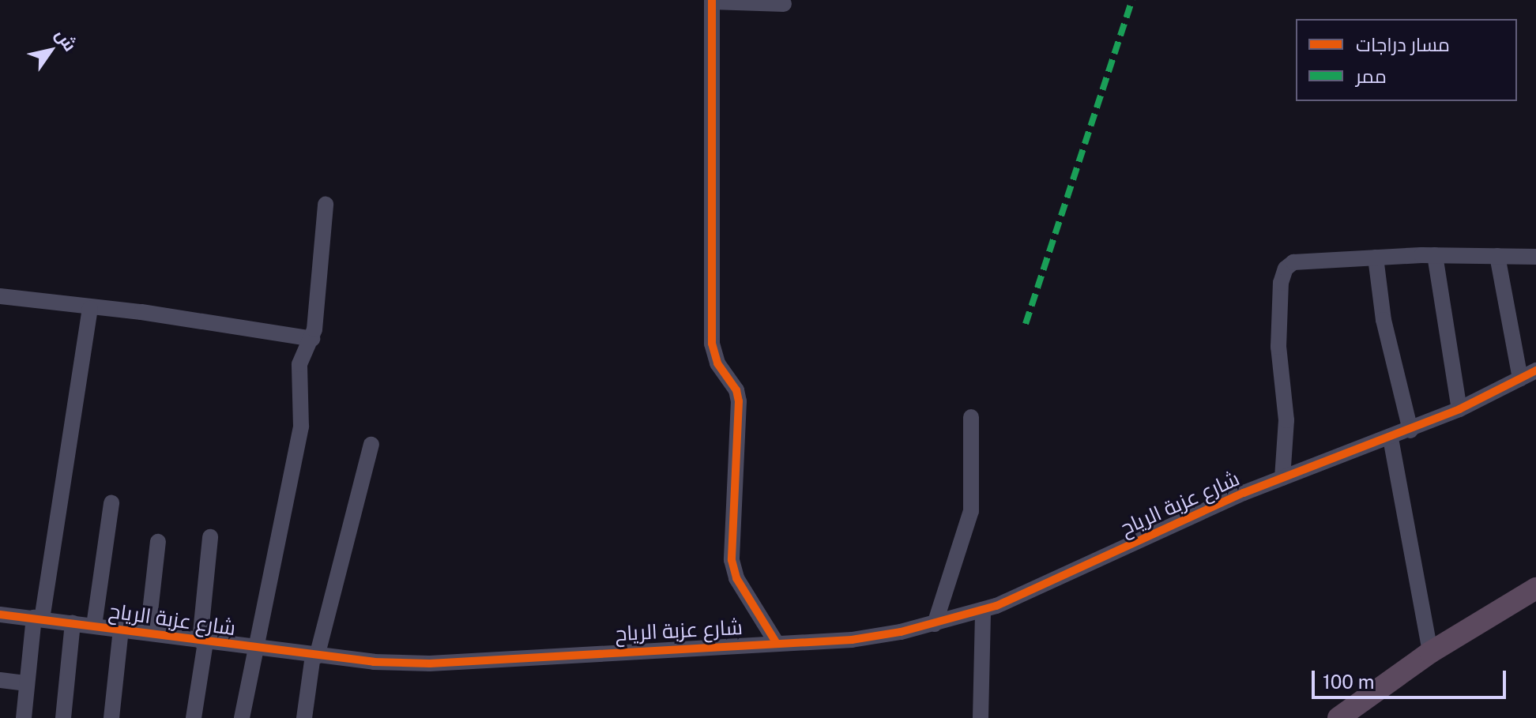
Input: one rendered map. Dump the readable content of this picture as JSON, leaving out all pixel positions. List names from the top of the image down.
{
  "streets": {
    "street": ["شارع عزبة الرياح"]
  },
  "legend": ["مسار دراجات", "ممر"],
  "scale_bar": "100 m",
  "north": "top right"
}
